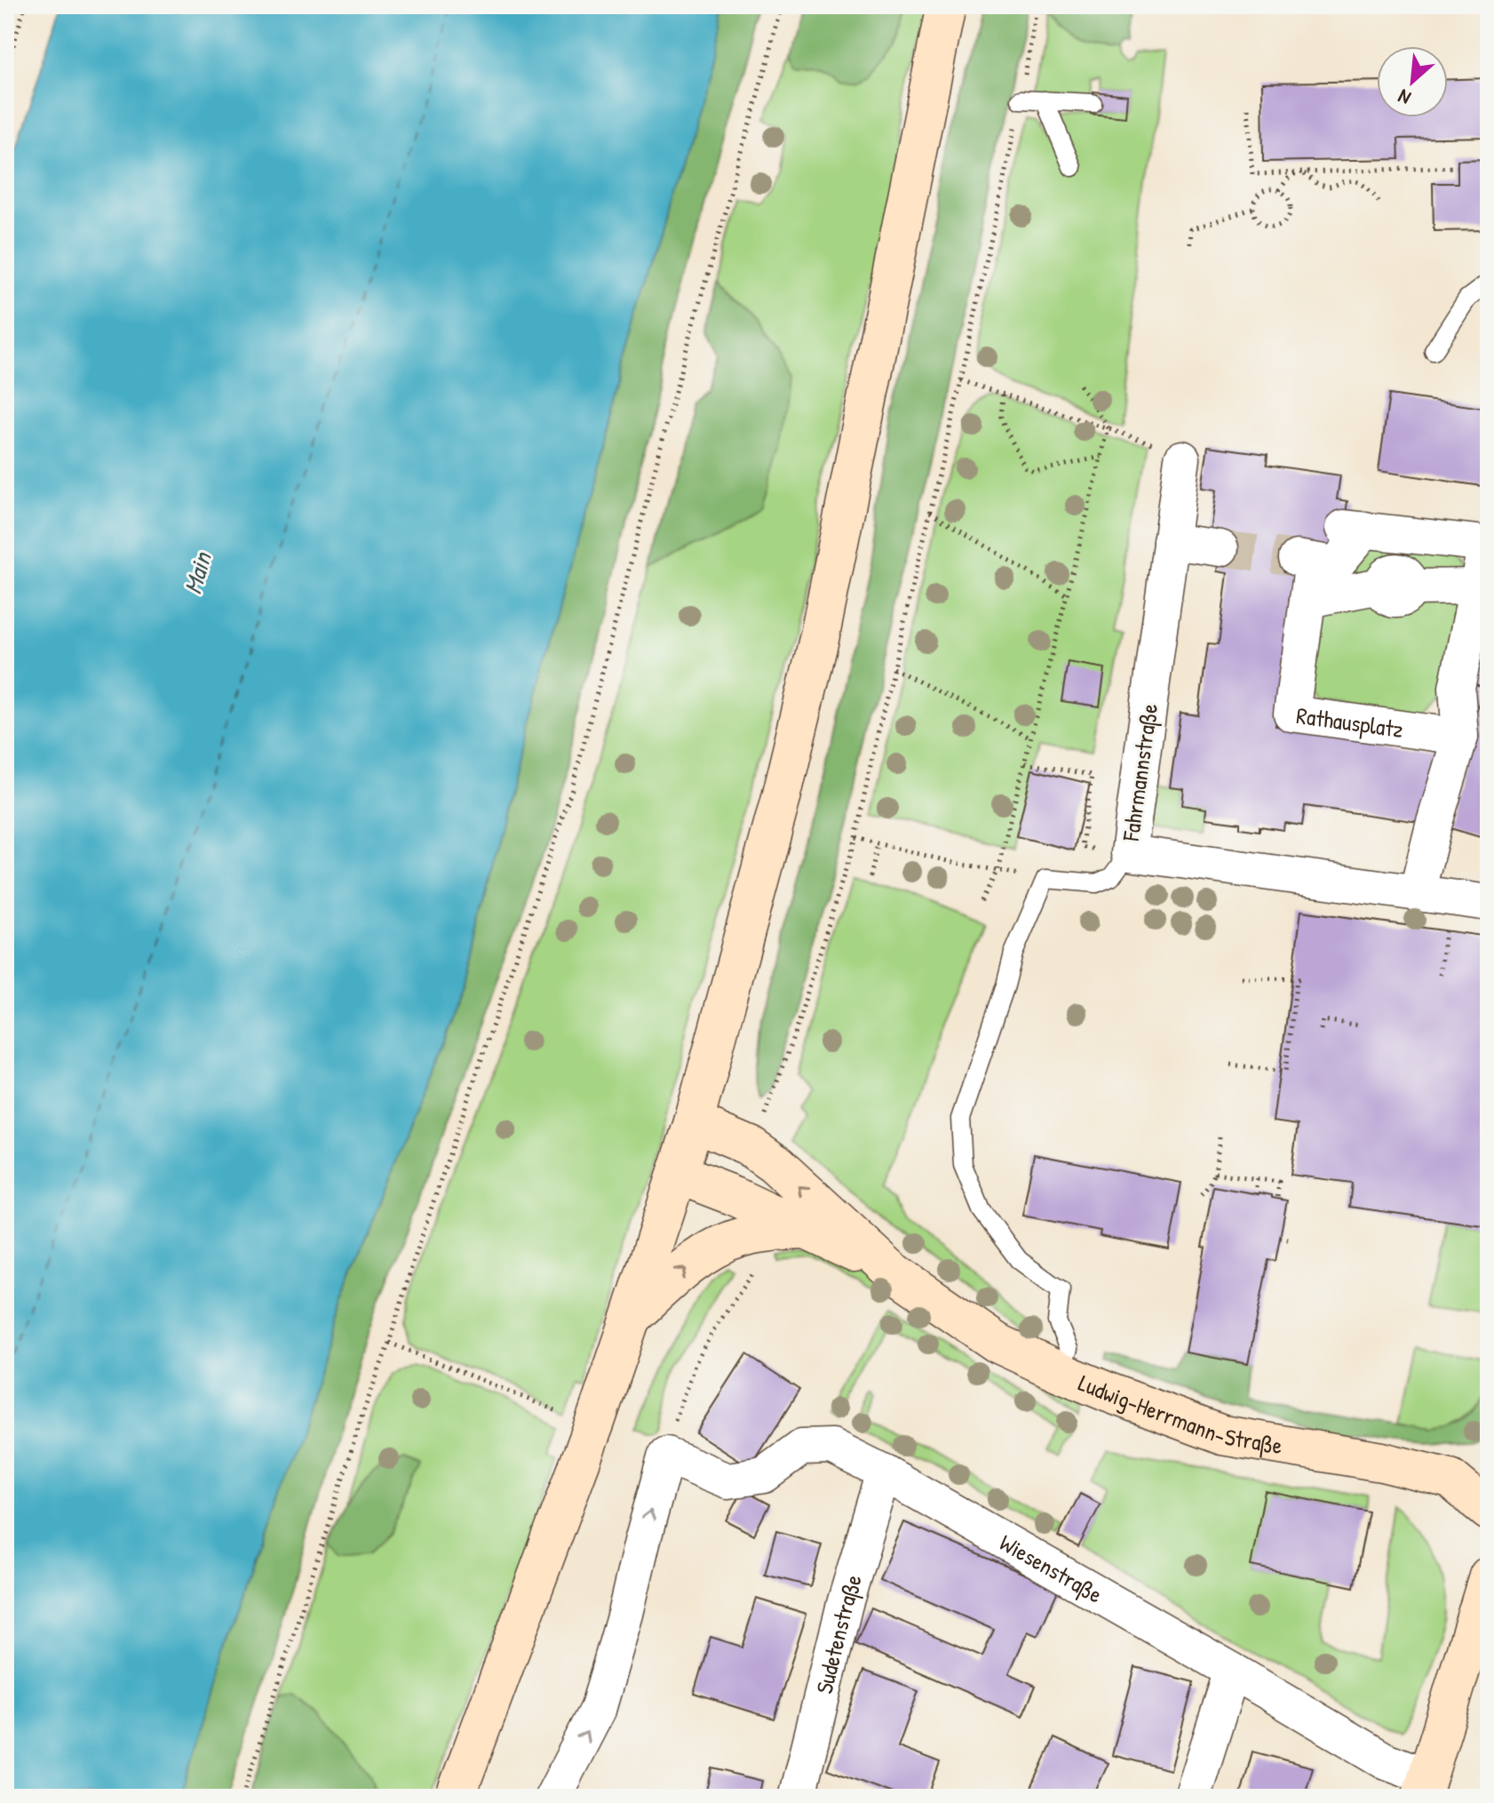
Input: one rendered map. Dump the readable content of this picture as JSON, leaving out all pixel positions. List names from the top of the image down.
{
  "streets": {
    "main road": ["Ludwig-Herrmann-Straße"],
    "street": [
      "Rathausplatz",
      "Fahrmannstraße",
      "Wiesenstraße",
      "Sudetenstraße"
    ]
  },
  "crossings": [
    ["Rathausplatz", "Fahrmannstraße"],
    ["Wiesenstraße", "Sudetenstraße"]
  ],
  "water": ["Main"],
  "north": "bottom left"
}
